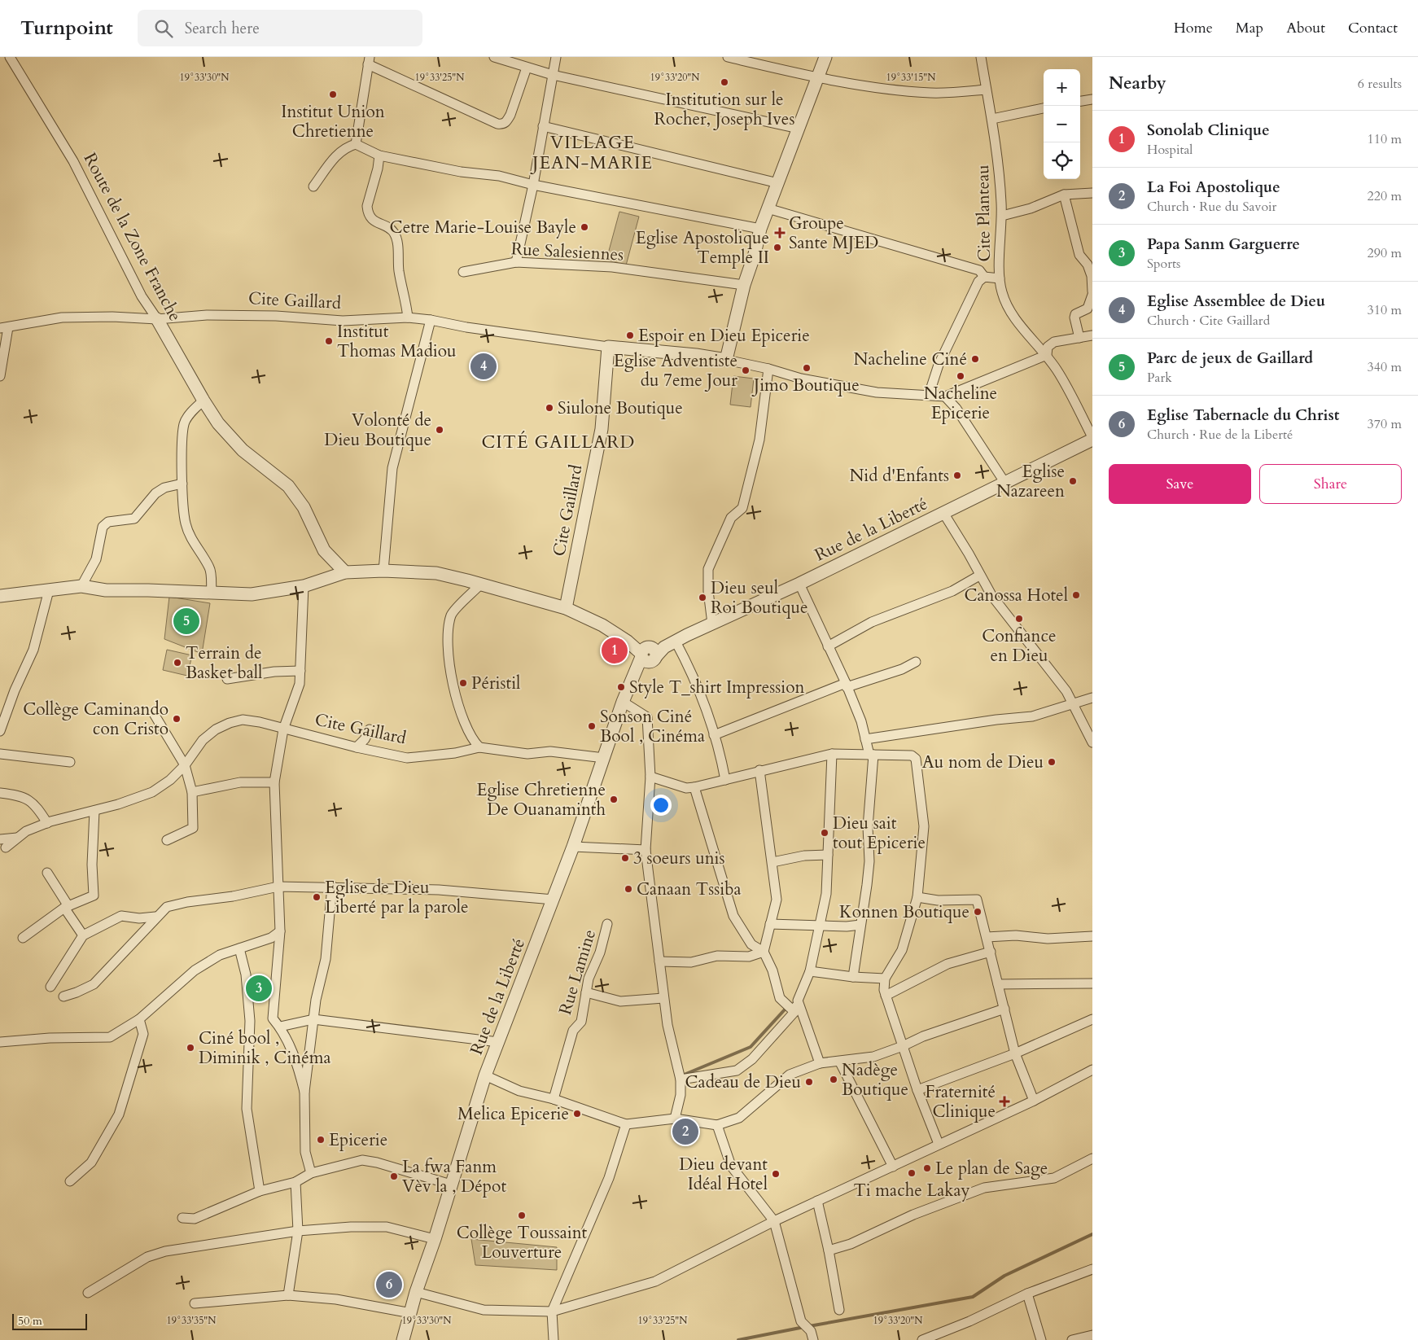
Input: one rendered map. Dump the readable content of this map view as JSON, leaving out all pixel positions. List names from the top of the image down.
{
  "streets": {
    "street": [
      "Cite Planteau",
      "Route de la Zone Franche",
      "Rue Salesiennes",
      "Cite Gaillard",
      "Rue de la Liberté",
      "Rue Lamine"
    ]
  },
  "crossings": [
    ["Cite Planteau", "Rue de la Liberté"],
    ["Route de la Zone Franche", "Cite Gaillard"],
    ["Cite Gaillard", "Rue de la Liberté"]
  ],
  "districts": ["VILLAGE JEAN-MARIE", "CITÉ GAILLARD"],
  "places": {
    "other": [
      "Institution sur le Rocher, Joseph Ives",
      "Institut Union Chretienne",
      "Cetre Marie-Louise Bayle",
      "Eglise Apostolique Temple II",
      "Espoir en Dieu Epicerie",
      "Institut Thomas Madiou",
      "Nacheline Ciné",
      "Jimo Boutique",
      "Eglise Adventiste du 7eme Jour",
      "Nacheline Epicerie",
      "Siulone Boutique",
      "Volonté de Dieu Boutique",
      "Nid d'Enfants",
      "Eglise Nazareen",
      "Canossa Hotel",
      "Dieu seul Roi Boutique",
      "Confiance en Dieu",
      "Terrain de Basket ball",
      "Péristil",
      "Style T_shirt Impression",
      "Collège Caminando con Cristo",
      "Sonson Ciné Bool , Cinéma",
      "Au nom de Dieu",
      "Eglise Chretienne De Ouanaminth",
      "Dieu sait tout Epicerie",
      "3 soeurs unis",
      "Canaan Tssiba",
      "Eglise de Dieu Liberté par la parole",
      "Konnen Boutique",
      "Ciné bool , Diminik , Cinéma",
      "Nadège Boutique",
      "Cadeau de Dieu",
      "Melica Epicerie",
      "Epicerie",
      "Le plan de Sage",
      "Ti mache Lakay",
      "Dieu devant Idéal Hotel",
      "La fwa Fanm Vèv la , Dépot",
      "Collège Toussaint Louverture"
    ],
    "health": ["Groupe Sante MJED", "Fraternité Clinique"]
  },
  "scale_bar": "50 m",
  "page": {
    "header": "Turnpoint",
    "search": "Search here",
    "nav": [
      "Home",
      "Map",
      "About",
      "Contact"
    ],
    "heading": ["Nearby", "6 results"],
    "map_buttons": ["+", "−"],
    "list": [
      {
        "mark": "1",
        "name": "Sonolab Clinique",
        "note": "Hospital",
        "value": "110 m"
      },
      {
        "mark": "2",
        "name": "La Foi Apostolique",
        "note": "Church · Rue du Savoir",
        "value": "220 m"
      },
      {
        "mark": "3",
        "name": "Papa Sanm Garguerre",
        "note": "Sports",
        "value": "290 m"
      },
      {
        "mark": "4",
        "name": "Eglise Assemblee de Dieu",
        "note": "Church · Cite Gaillard",
        "value": "310 m"
      },
      {
        "mark": "5",
        "name": "Parc de jeux de Gaillard",
        "note": "Park",
        "value": "340 m"
      },
      {
        "mark": "6",
        "name": "Eglise Tabernacle du Christ",
        "note": "Church · Rue de la Liberté",
        "value": "370 m"
      }
    ],
    "pins": [
      "4",
      "5",
      "1",
      "3",
      "2",
      "6"
    ],
    "buttons": ["Save", "Share"],
    "scale": "50 m"
  },
  "coordinates": [
    "19°33'30\"N",
    "19°33'25\"N",
    "19°33'20\"N",
    "19°33'15\"N",
    "19°33'35\"N"
  ]
}
